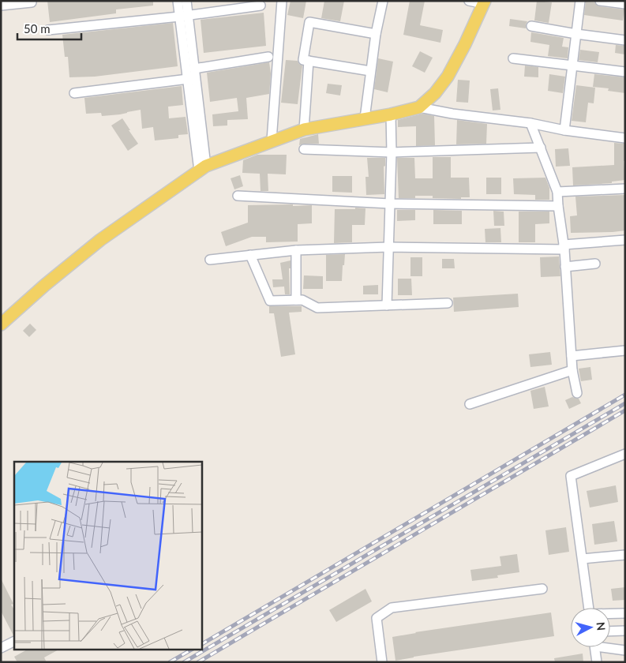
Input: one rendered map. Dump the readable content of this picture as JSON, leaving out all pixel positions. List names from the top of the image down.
{
  "scale_bar": "50 m",
  "north": "right"
}
